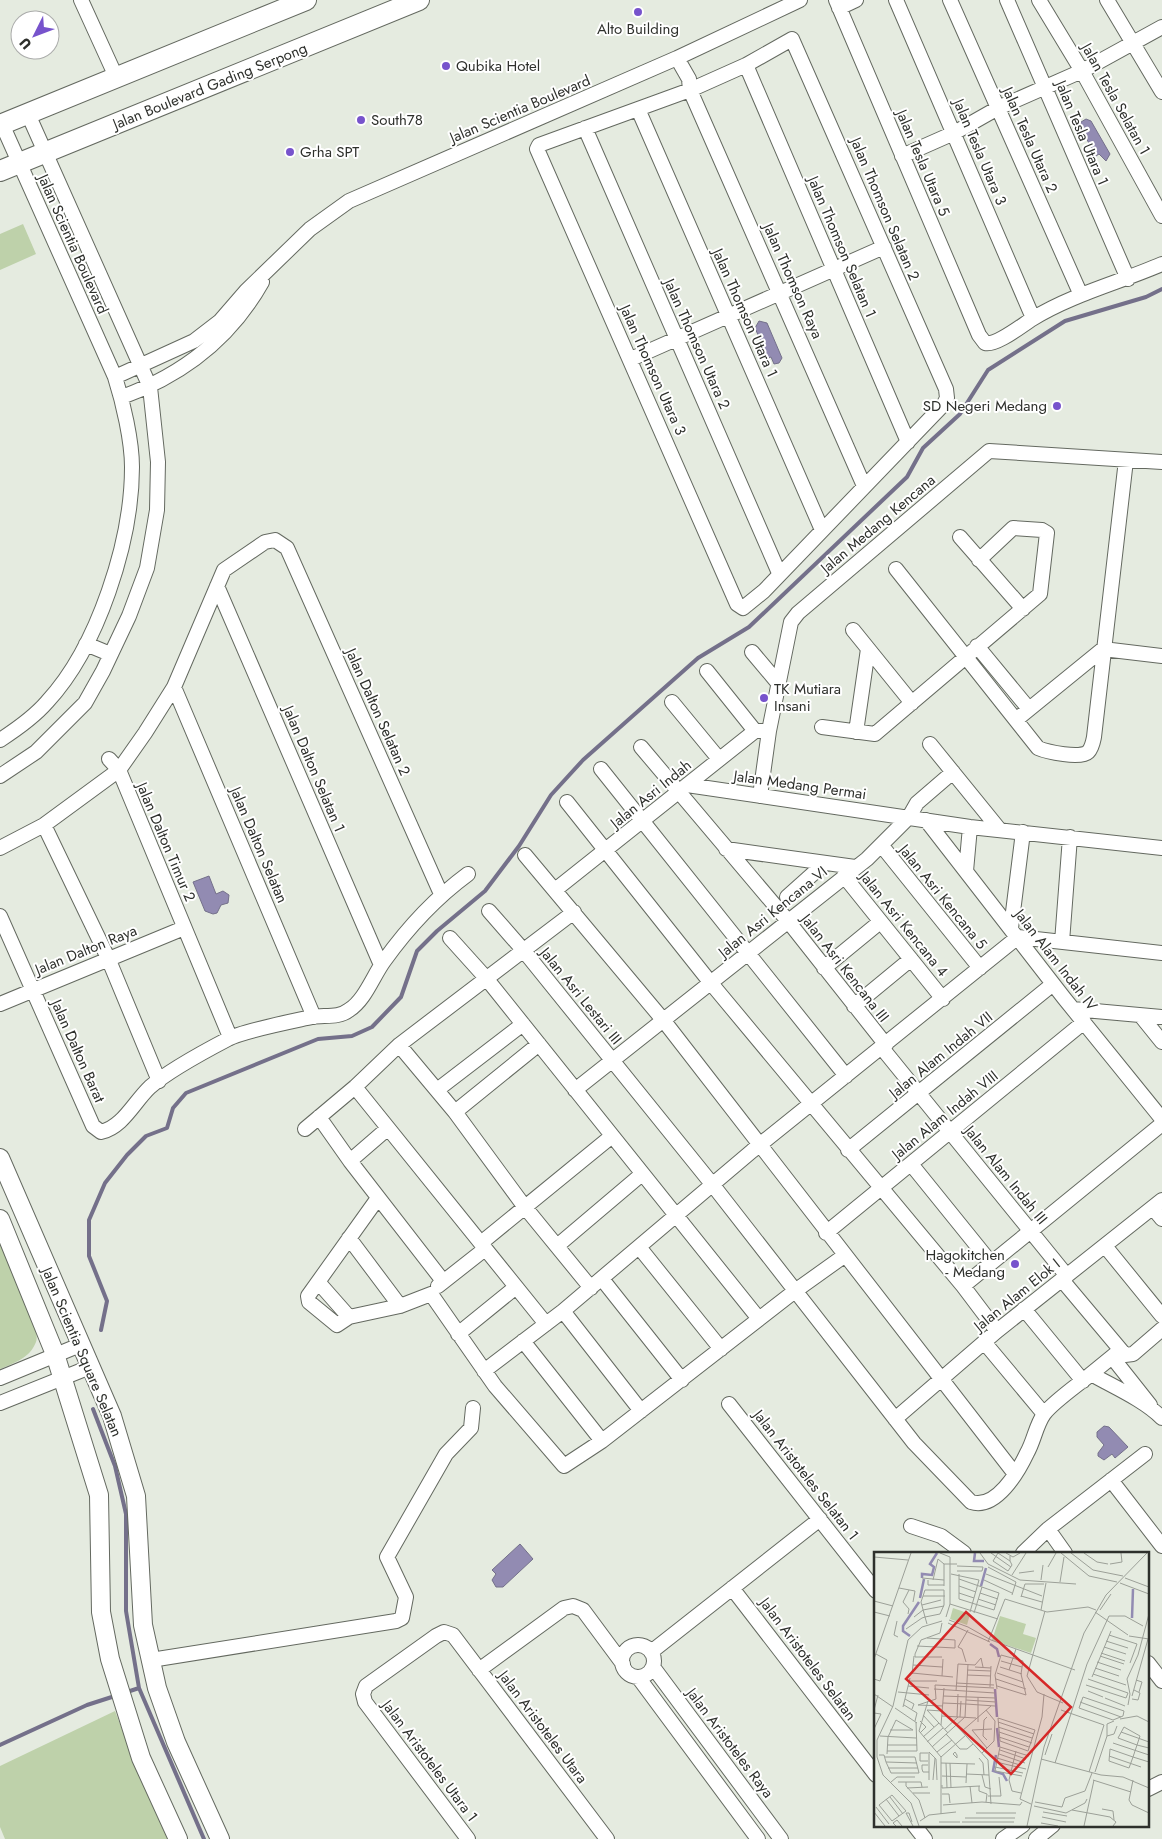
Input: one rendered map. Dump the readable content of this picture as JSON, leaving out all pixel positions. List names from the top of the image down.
{
  "streets": {
    "main road": ["Jalan Boulevard Gading Serpong"],
    "street": [
      "Jalan Tesla Selatan 1",
      "Jalan Scientia Boulevard",
      "Jalan Tesla Utara 1",
      "Jalan Tesla Utara 2",
      "Jalan Tesla Utara 3",
      "Jalan Tesla Utara 5",
      "Jalan Thomson Selatan 2",
      "Jalan Thomson Selatan 1",
      "Jalan Thomson Raya",
      "Jalan Thomson Utara 1",
      "Jalan Thomson Utara 2",
      "Jalan Thomson Utara 3",
      "Jalan Medang Kencana",
      "Jalan Dalton Selatan 2",
      "Jalan Dalton Selatan 1",
      "Jalan Medang Permai",
      "Jalan Asri Indah",
      "Jalan Dalton Timur 2",
      "Jalan Dalton Selatan",
      "Jalan Asri Kencana 5",
      "Jalan Asri Kencana VI",
      "Jalan Asri Kencana 4",
      "Jalan Dalton Raya",
      "Jalan Alam Indah IV",
      "Jalan Asri Kencana III",
      "Jalan Asri Lestari III",
      "Jalan Dalton Barat",
      "Jalan Alam Indah VII",
      "Jalan Alam Indah VIII",
      "Jalan Alam Indah III",
      "Jalan Alam Elok I",
      "Jalan Scientia Square Selatan",
      "Jalan Aristoteles Selatan 1",
      "Jalan Aristoteles Selatan",
      "Jalan Aristoteles Utara",
      "Jalan Aristoteles Raya",
      "Jalan Aristoteles Utara 1"
    ]
  },
  "crossings": [
    ["Jalan Boulevard Gading Serpong", "Jalan Scientia Boulevard"],
    ["Jalan Scientia Boulevard", "Jalan Thomson Raya"],
    ["Jalan Tesla Utara 3", "Jalan Tesla Utara 5"],
    ["Jalan Thomson Selatan 2", "Jalan Thomson Selatan 1"],
    ["Jalan Thomson Utara 2", "Jalan Thomson Utara 3"],
    ["Jalan Medang Kencana", "Jalan Medang Permai"],
    ["Jalan Dalton Selatan 2", "Jalan Dalton Selatan 1"],
    ["Jalan Medang Permai", "Jalan Asri Indah"],
    ["Jalan Medang Permai", "Jalan Asri Kencana VI"],
    ["Jalan Medang Permai", "Jalan Alam Indah IV"],
    ["Jalan Medang Permai", "Jalan Asri Kencana III"],
    ["Jalan Asri Indah", "Jalan Asri Kencana III"],
    ["Jalan Dalton Timur 2", "Jalan Dalton Raya"],
    ["Jalan Asri Kencana 5", "Jalan Asri Kencana VI"],
    ["Jalan Asri Kencana VI", "Jalan Asri Kencana 4"],
    ["Jalan Asri Kencana VI", "Jalan Asri Kencana III"],
    ["Jalan Asri Kencana VI", "Jalan Asri Lestari III"],
    ["Jalan Dalton Raya", "Jalan Dalton Barat"],
    ["Jalan Alam Indah IV", "Jalan Alam Indah VII"],
    ["Jalan Alam Indah IV", "Jalan Alam Indah VIII"],
    ["Jalan Asri Kencana III", "Jalan Alam Indah III"],
    ["Jalan Asri Lestari III", "Jalan Alam Elok I"],
    ["Jalan Alam Indah VII", "Jalan Alam Indah III"],
    ["Jalan Alam Indah VIII", "Jalan Alam Indah III"],
    ["Jalan Alam Indah III", "Jalan Alam Elok I"],
    ["Jalan Aristoteles Utara", "Jalan Aristoteles Utara 1"]
  ],
  "places": [
    "Alto Building",
    "Qubika Hotel",
    "South78",
    "Grha SPT",
    "SD Negeri Medang",
    "TK Mutiara Insani",
    "Hagokitchen - Medang"
  ],
  "north": "bottom left"
}
